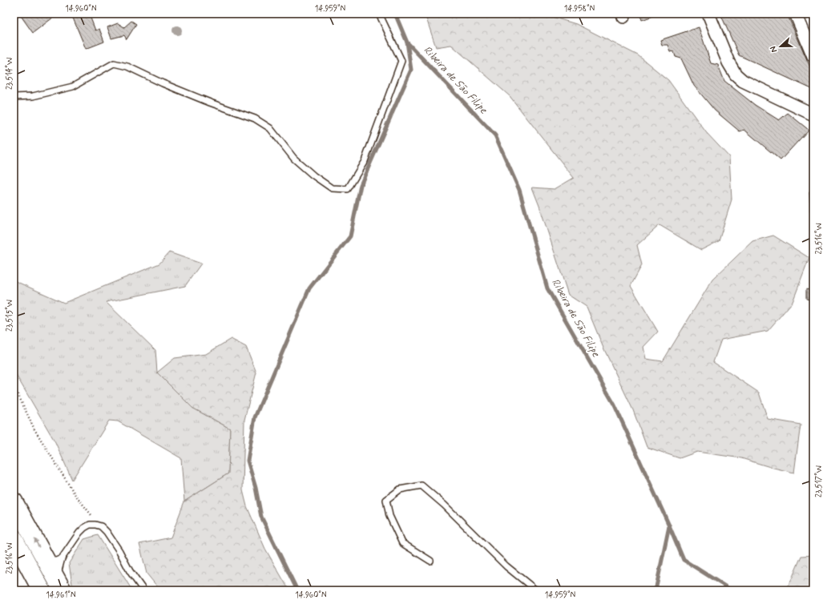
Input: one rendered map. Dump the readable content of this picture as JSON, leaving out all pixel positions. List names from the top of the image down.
{
  "water": ["Ribeira de São Filipe"],
  "north": "left",
  "coordinates": [
    "14.960°N",
    "14.959°N",
    "14.958°N",
    "23.514°W",
    "23.516°W",
    "23.515°W",
    "23.517°W",
    "14.961°N"
  ]
}
